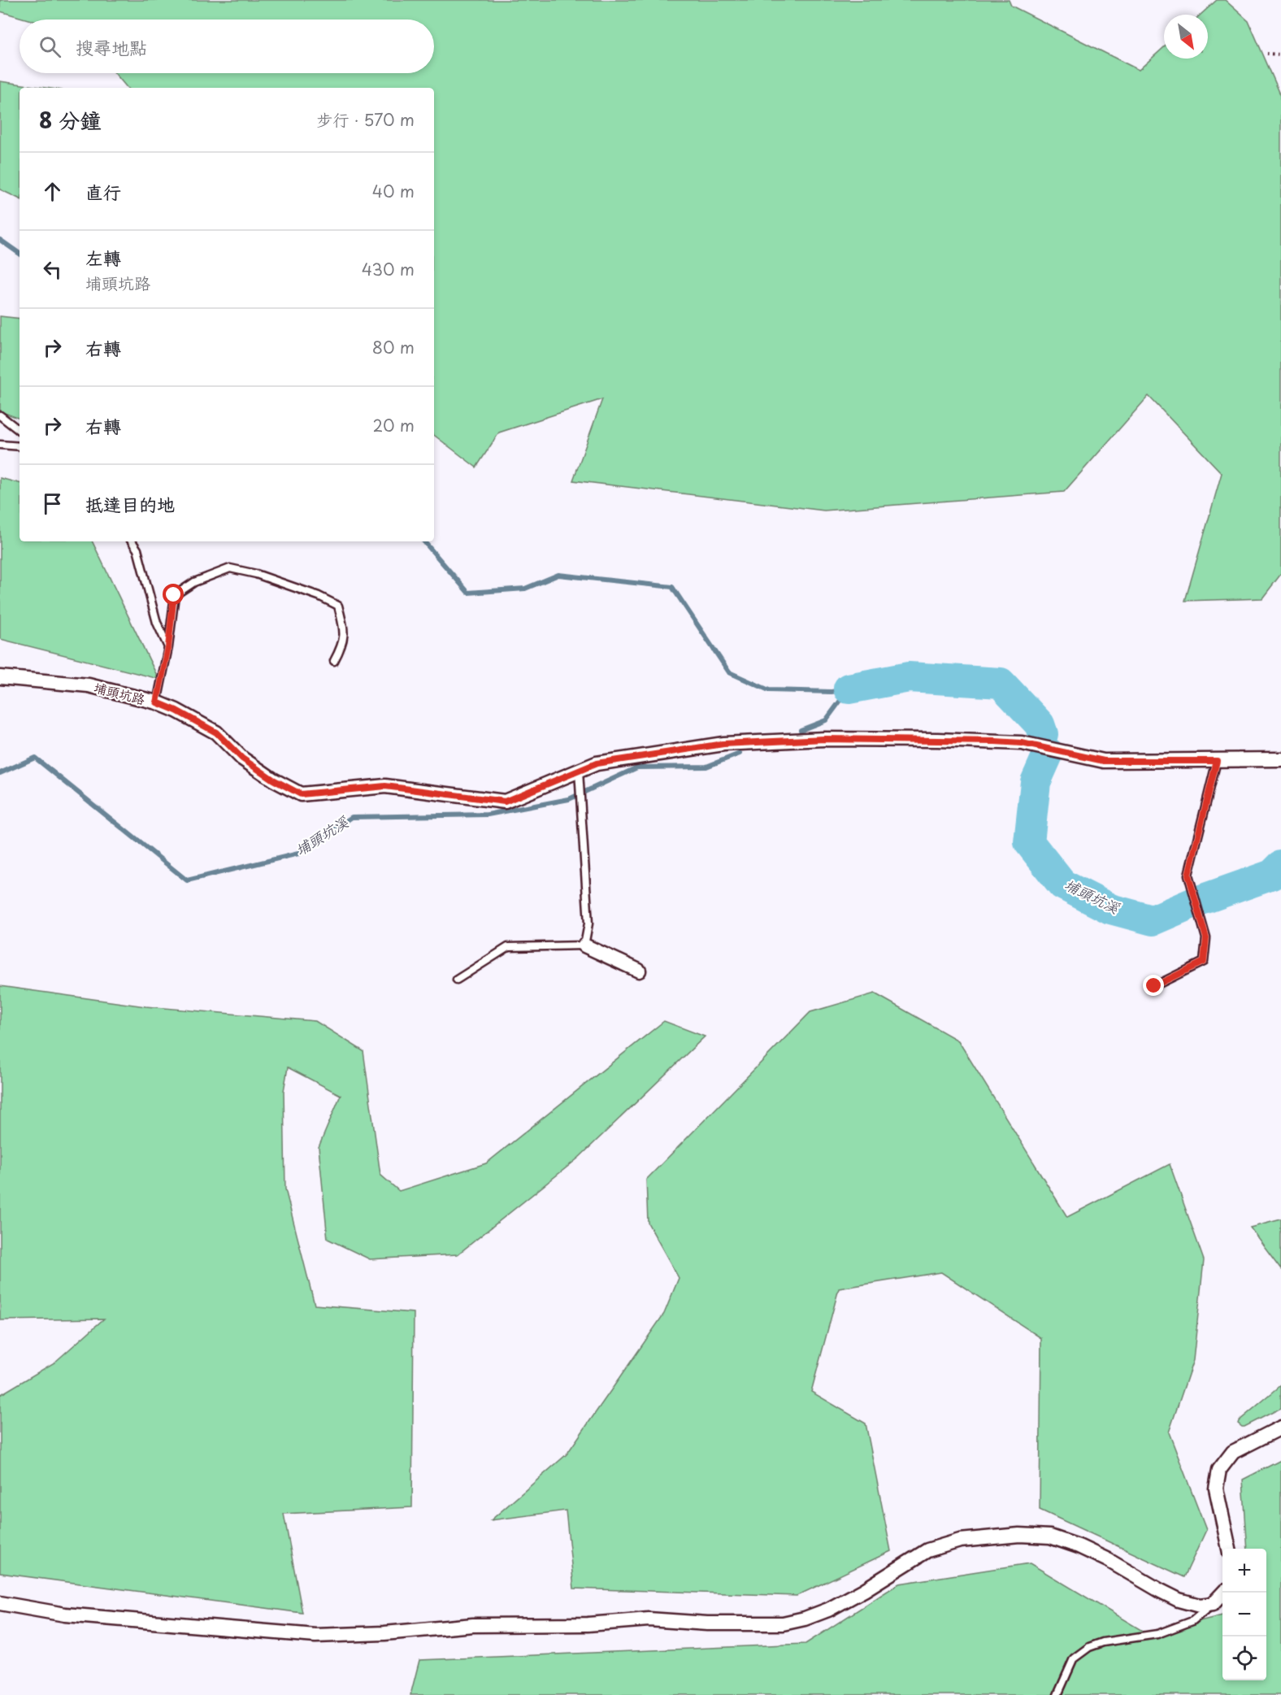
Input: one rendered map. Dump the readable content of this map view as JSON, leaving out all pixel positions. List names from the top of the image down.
{
  "streets": {
    "street": ["埔頭坑路"]
  },
  "water": ["埔頭坑溪"],
  "north": "bottom right",
  "page": {
    "search": "搜尋地點",
    "heading": ["8 分鐘", "步行 · 570 m"],
    "list": [
      ["直行", "40 m"],
      ["左轉", "埔頭坑路", "430 m"],
      ["右轉", "80 m"],
      ["右轉", "20 m"],
      "抵達目的地"
    ],
    "map_buttons": ["+", "−"]
  }
}
